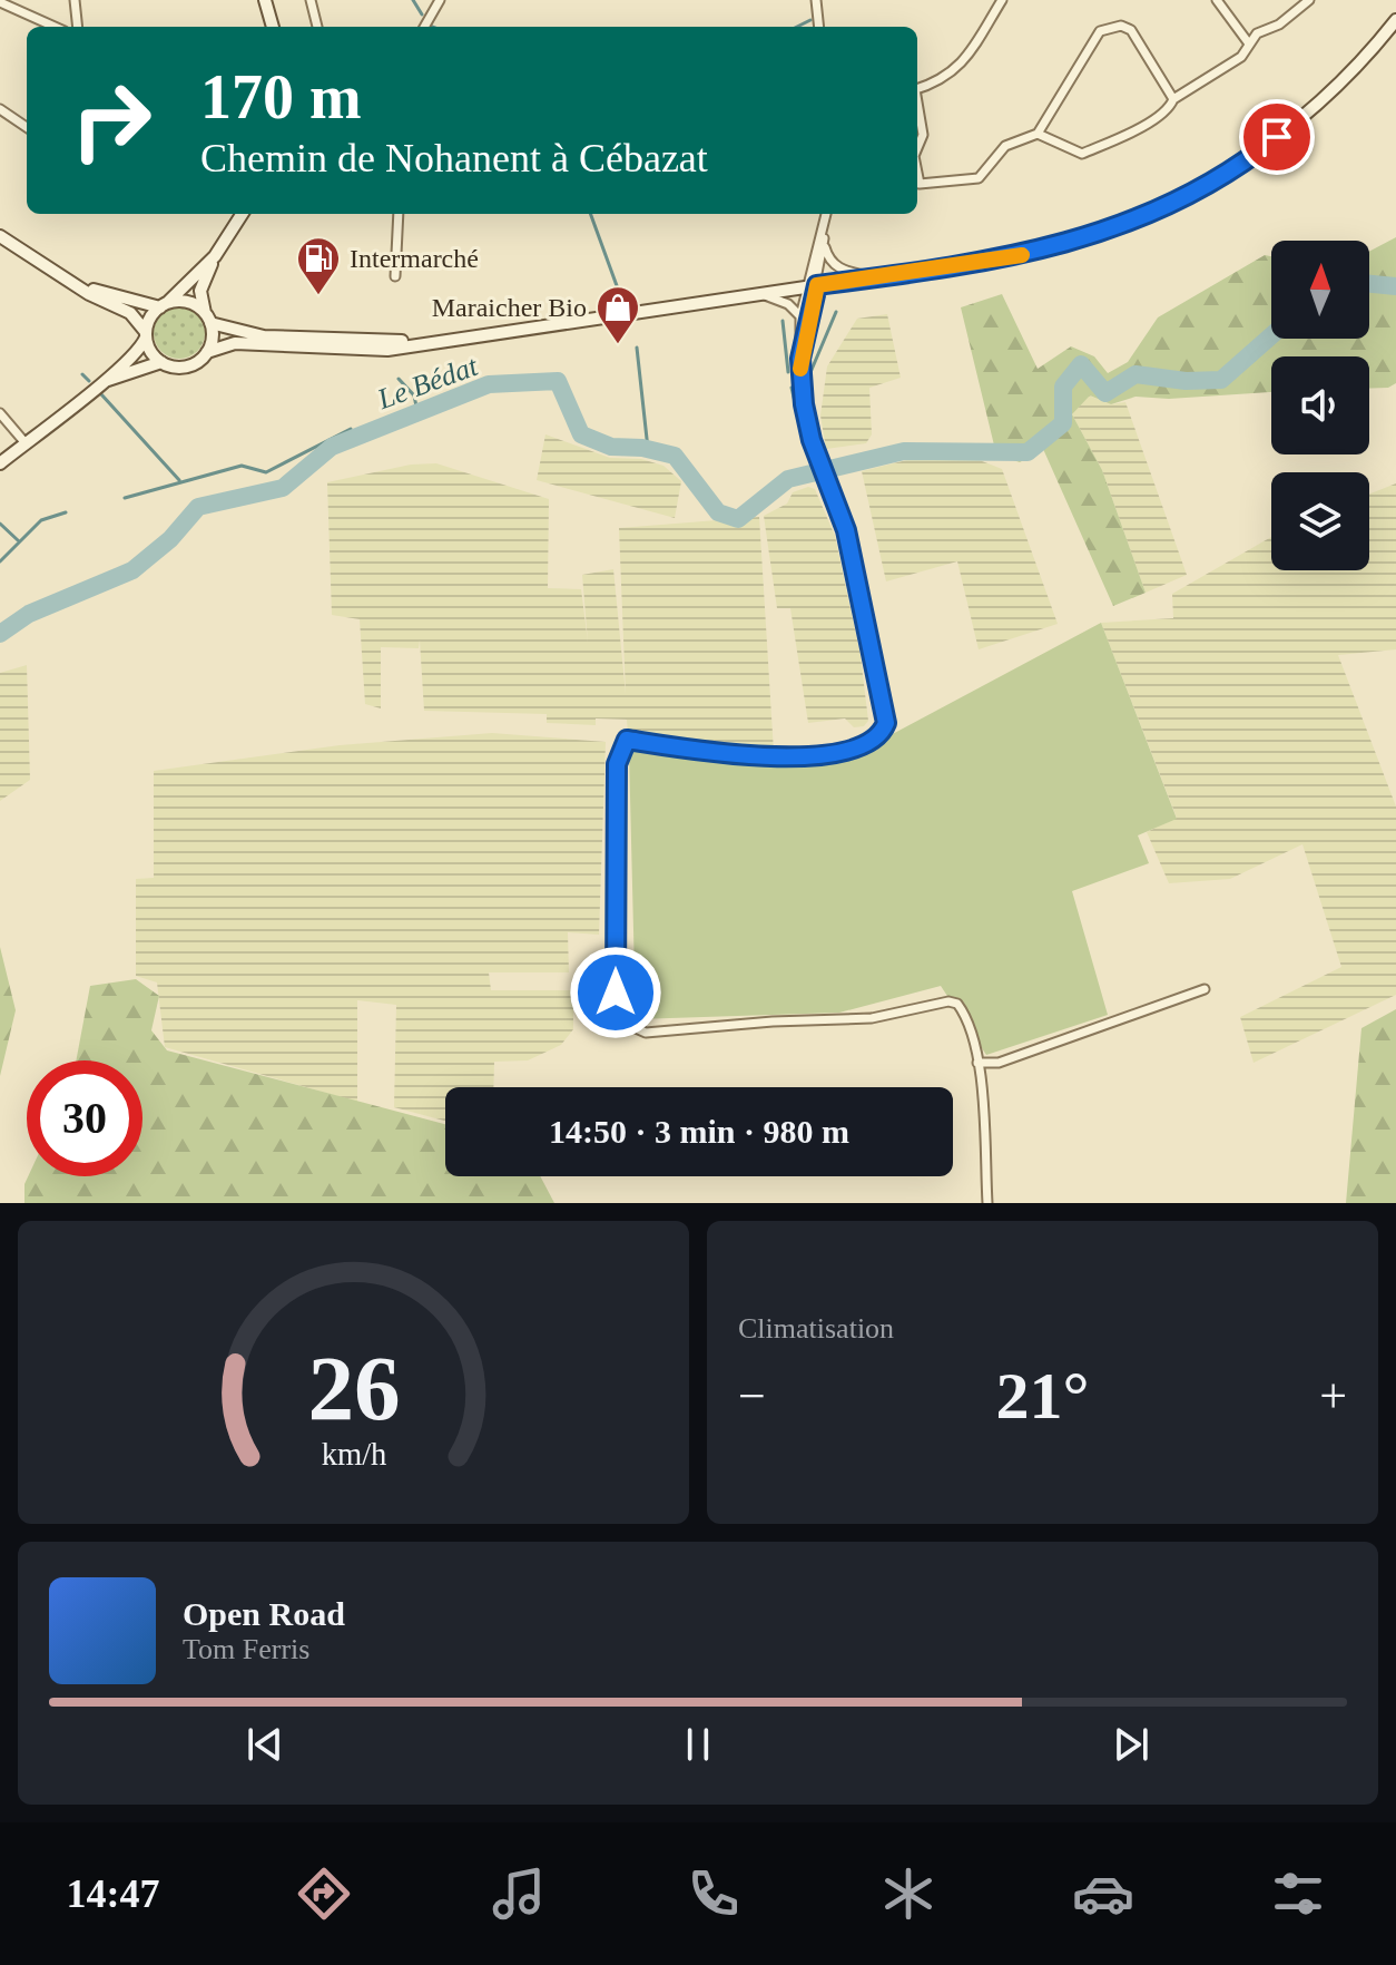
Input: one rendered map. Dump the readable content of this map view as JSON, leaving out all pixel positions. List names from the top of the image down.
{
  "water": ["Le Bédat"],
  "places": {
    "fuel station": ["Intermarché"],
    "shop": ["Maraicher Bio"]
  },
  "north": "top",
  "page": {
    "turn": ["170 m", "Chemin de Nohanent à Cébazat"],
    "limit": "30",
    "trip": "14:50 · 3 min · 980 m",
    "tile": "Climatisation",
    "heat": ["−", "21°", "+"],
    "song": ["Open Road", "Tom Ferris"],
    "tabs": "14:47",
    "gauge": ["26", "km/h"]
  }
}
